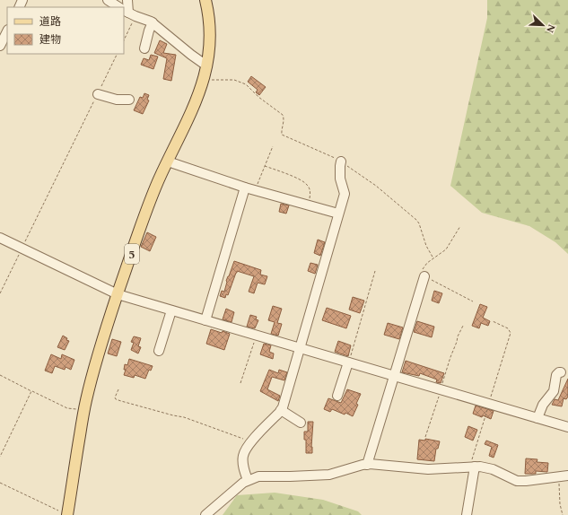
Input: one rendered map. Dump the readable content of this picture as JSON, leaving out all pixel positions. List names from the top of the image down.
{
  "streets": {
    "main road": ["5"]
  },
  "legend": ["道路", "建物"],
  "north": "bottom right"
}
